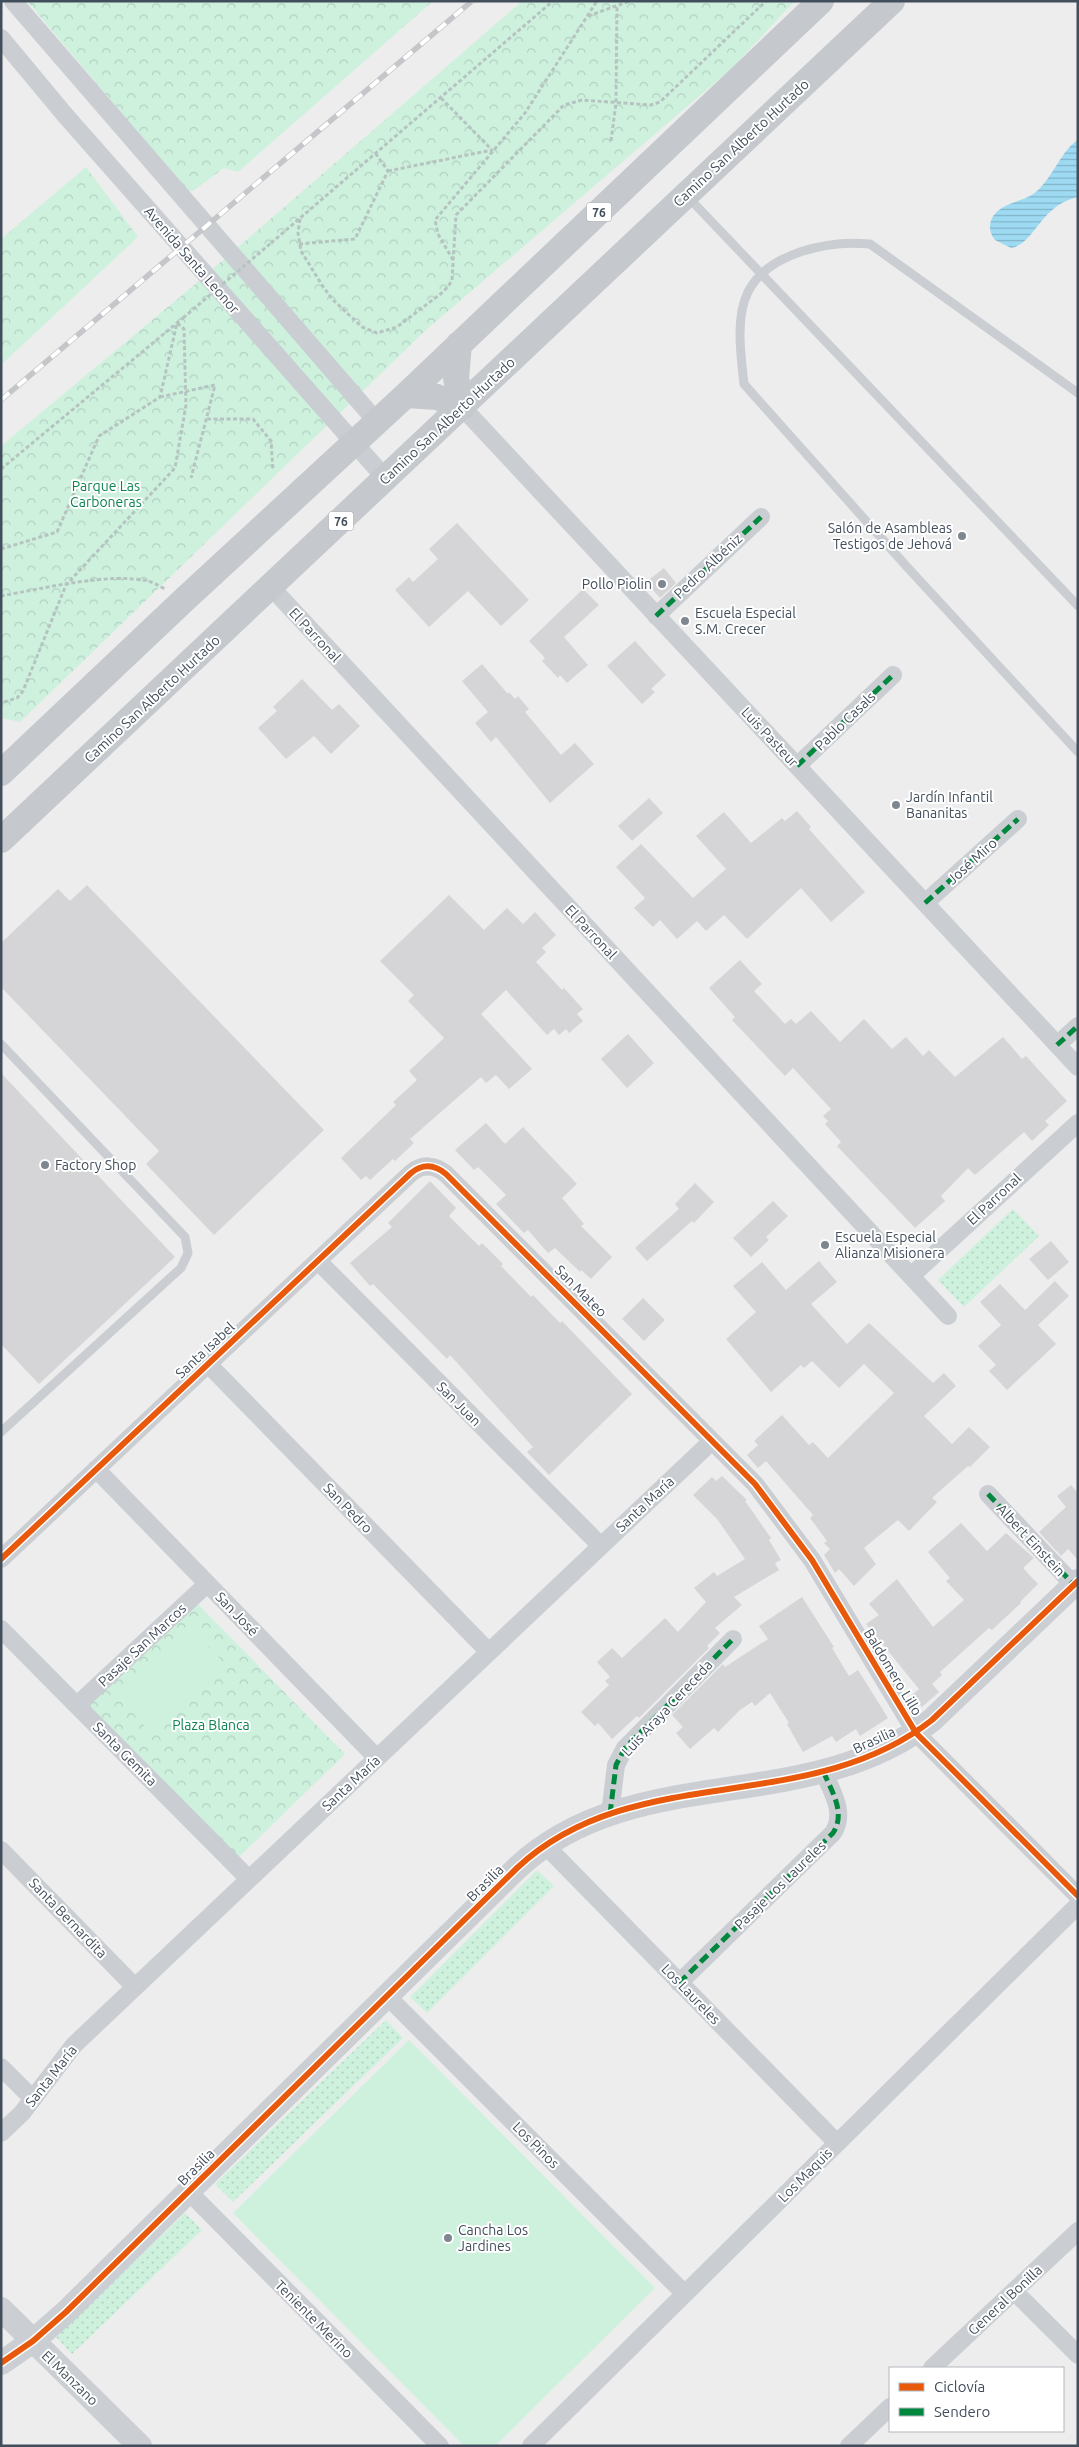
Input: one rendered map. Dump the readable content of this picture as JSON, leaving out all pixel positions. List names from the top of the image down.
{
  "streets": {
    "main road": ["Camino San Alberto Hurtado", "76"],
    "street": [
      "Avenida Santa Leonor",
      "Pedro Albéniz",
      "El Parronal",
      "Pablo Casals",
      "Luis Pasteur",
      "José Miro",
      "San Mateo",
      "Santa Isabel",
      "San Juan",
      "Santa María",
      "San Pedro",
      "Albert Einstein",
      "San José",
      "Pasaje San Marcos",
      "Baldomero Lillo",
      "Luis Araya Cereceda",
      "Brasilia",
      "Santa Gemita",
      "Pasaje Los Laureles",
      "Santa Bernardita",
      "Los Laureles",
      "Los Pinos",
      "Los Maquis",
      "General Bonilla",
      "Teniente Merino",
      "El Manzano"
    ]
  },
  "crossings": [
    ["Camino San Alberto Hurtado", "Avenida Santa Leonor"],
    ["Camino San Alberto Hurtado", "El Parronal"],
    ["Camino San Alberto Hurtado", "Luis Pasteur"],
    ["76", "Avenida Santa Leonor"],
    ["Pedro Albéniz", "Luis Pasteur"],
    ["Pablo Casals", "Luis Pasteur"],
    ["Luis Pasteur", "José Miro"],
    ["San Mateo", "Santa Isabel"],
    ["San Mateo", "Santa María"],
    ["San Mateo", "Baldomero Lillo"],
    ["Santa Isabel", "San Juan"],
    ["Santa Isabel", "San Pedro"],
    ["Santa Isabel", "San José"],
    ["San Juan", "Santa María"],
    ["Santa María", "San Pedro"],
    ["Santa María", "San José"],
    ["Santa María", "Baldomero Lillo"],
    ["Santa María", "Santa Gemita"],
    ["Santa María", "Santa Bernardita"],
    ["Albert Einstein", "Brasilia"],
    ["San José", "Pasaje San Marcos"],
    ["Pasaje San Marcos", "Santa Gemita"],
    ["Baldomero Lillo", "Brasilia"],
    ["Luis Araya Cereceda", "Brasilia"],
    ["Brasilia", "Pasaje Los Laureles"],
    ["Brasilia", "Los Laureles"],
    ["Brasilia", "Los Pinos"],
    ["Brasilia", "Teniente Merino"],
    ["Brasilia", "El Manzano"],
    ["Pasaje Los Laureles", "Los Laureles"],
    ["Los Laureles", "Los Maquis"],
    ["Los Pinos", "Los Maquis"]
  ],
  "parks": ["Parque Las Carboneras", "Plaza Blanca"],
  "places": [
    "Salón de Asambleas Testigos de Jehová",
    "Pollo Piolin",
    "Escuela Especial S.M. Crecer",
    "Jardín Infantil Bananitas",
    "Factory Shop",
    "Escuela Especial Alianza Misionera",
    "Cancha Los Jardines"
  ],
  "legend": ["Ciclovía", "Sendero"]
}
